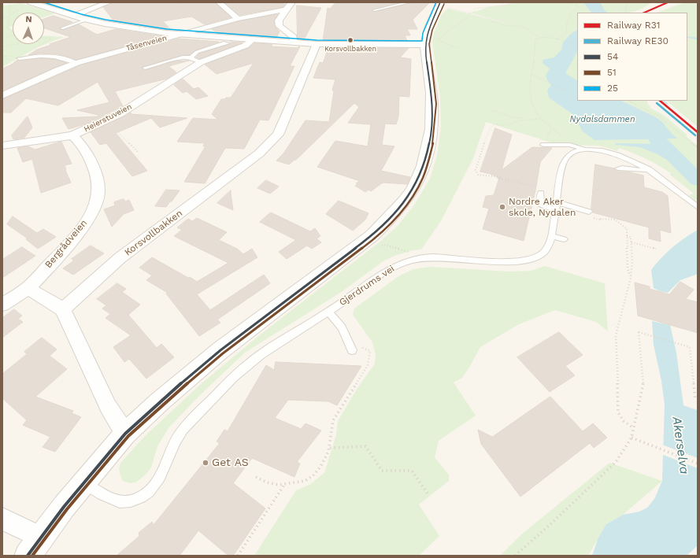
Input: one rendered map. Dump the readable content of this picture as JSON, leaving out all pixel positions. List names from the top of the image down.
{
  "streets": {
    "street": [
      "Tåsenveien",
      "Heierstuveien",
      "Korsvollbakken",
      "Bergrådveien"
    ],
    "lane": ["Gjerdrums vei"]
  },
  "crossings": [
    ["Heierstuveien", "Bergrådveien"]
  ],
  "water": ["Nydalsdammen", "Akerselva"],
  "places": ["Korsvollbakken", "Nordre Aker skole, Nydalen", "Get AS"],
  "lines": [
    "rail line R31",
    "transit line 54",
    "transit line 25",
    "transit line 51",
    "rail line RE30"
  ],
  "legend": [
    "Railway R31",
    "Railway RE30",
    "54",
    "51",
    "25"
  ],
  "north": "top"
}
